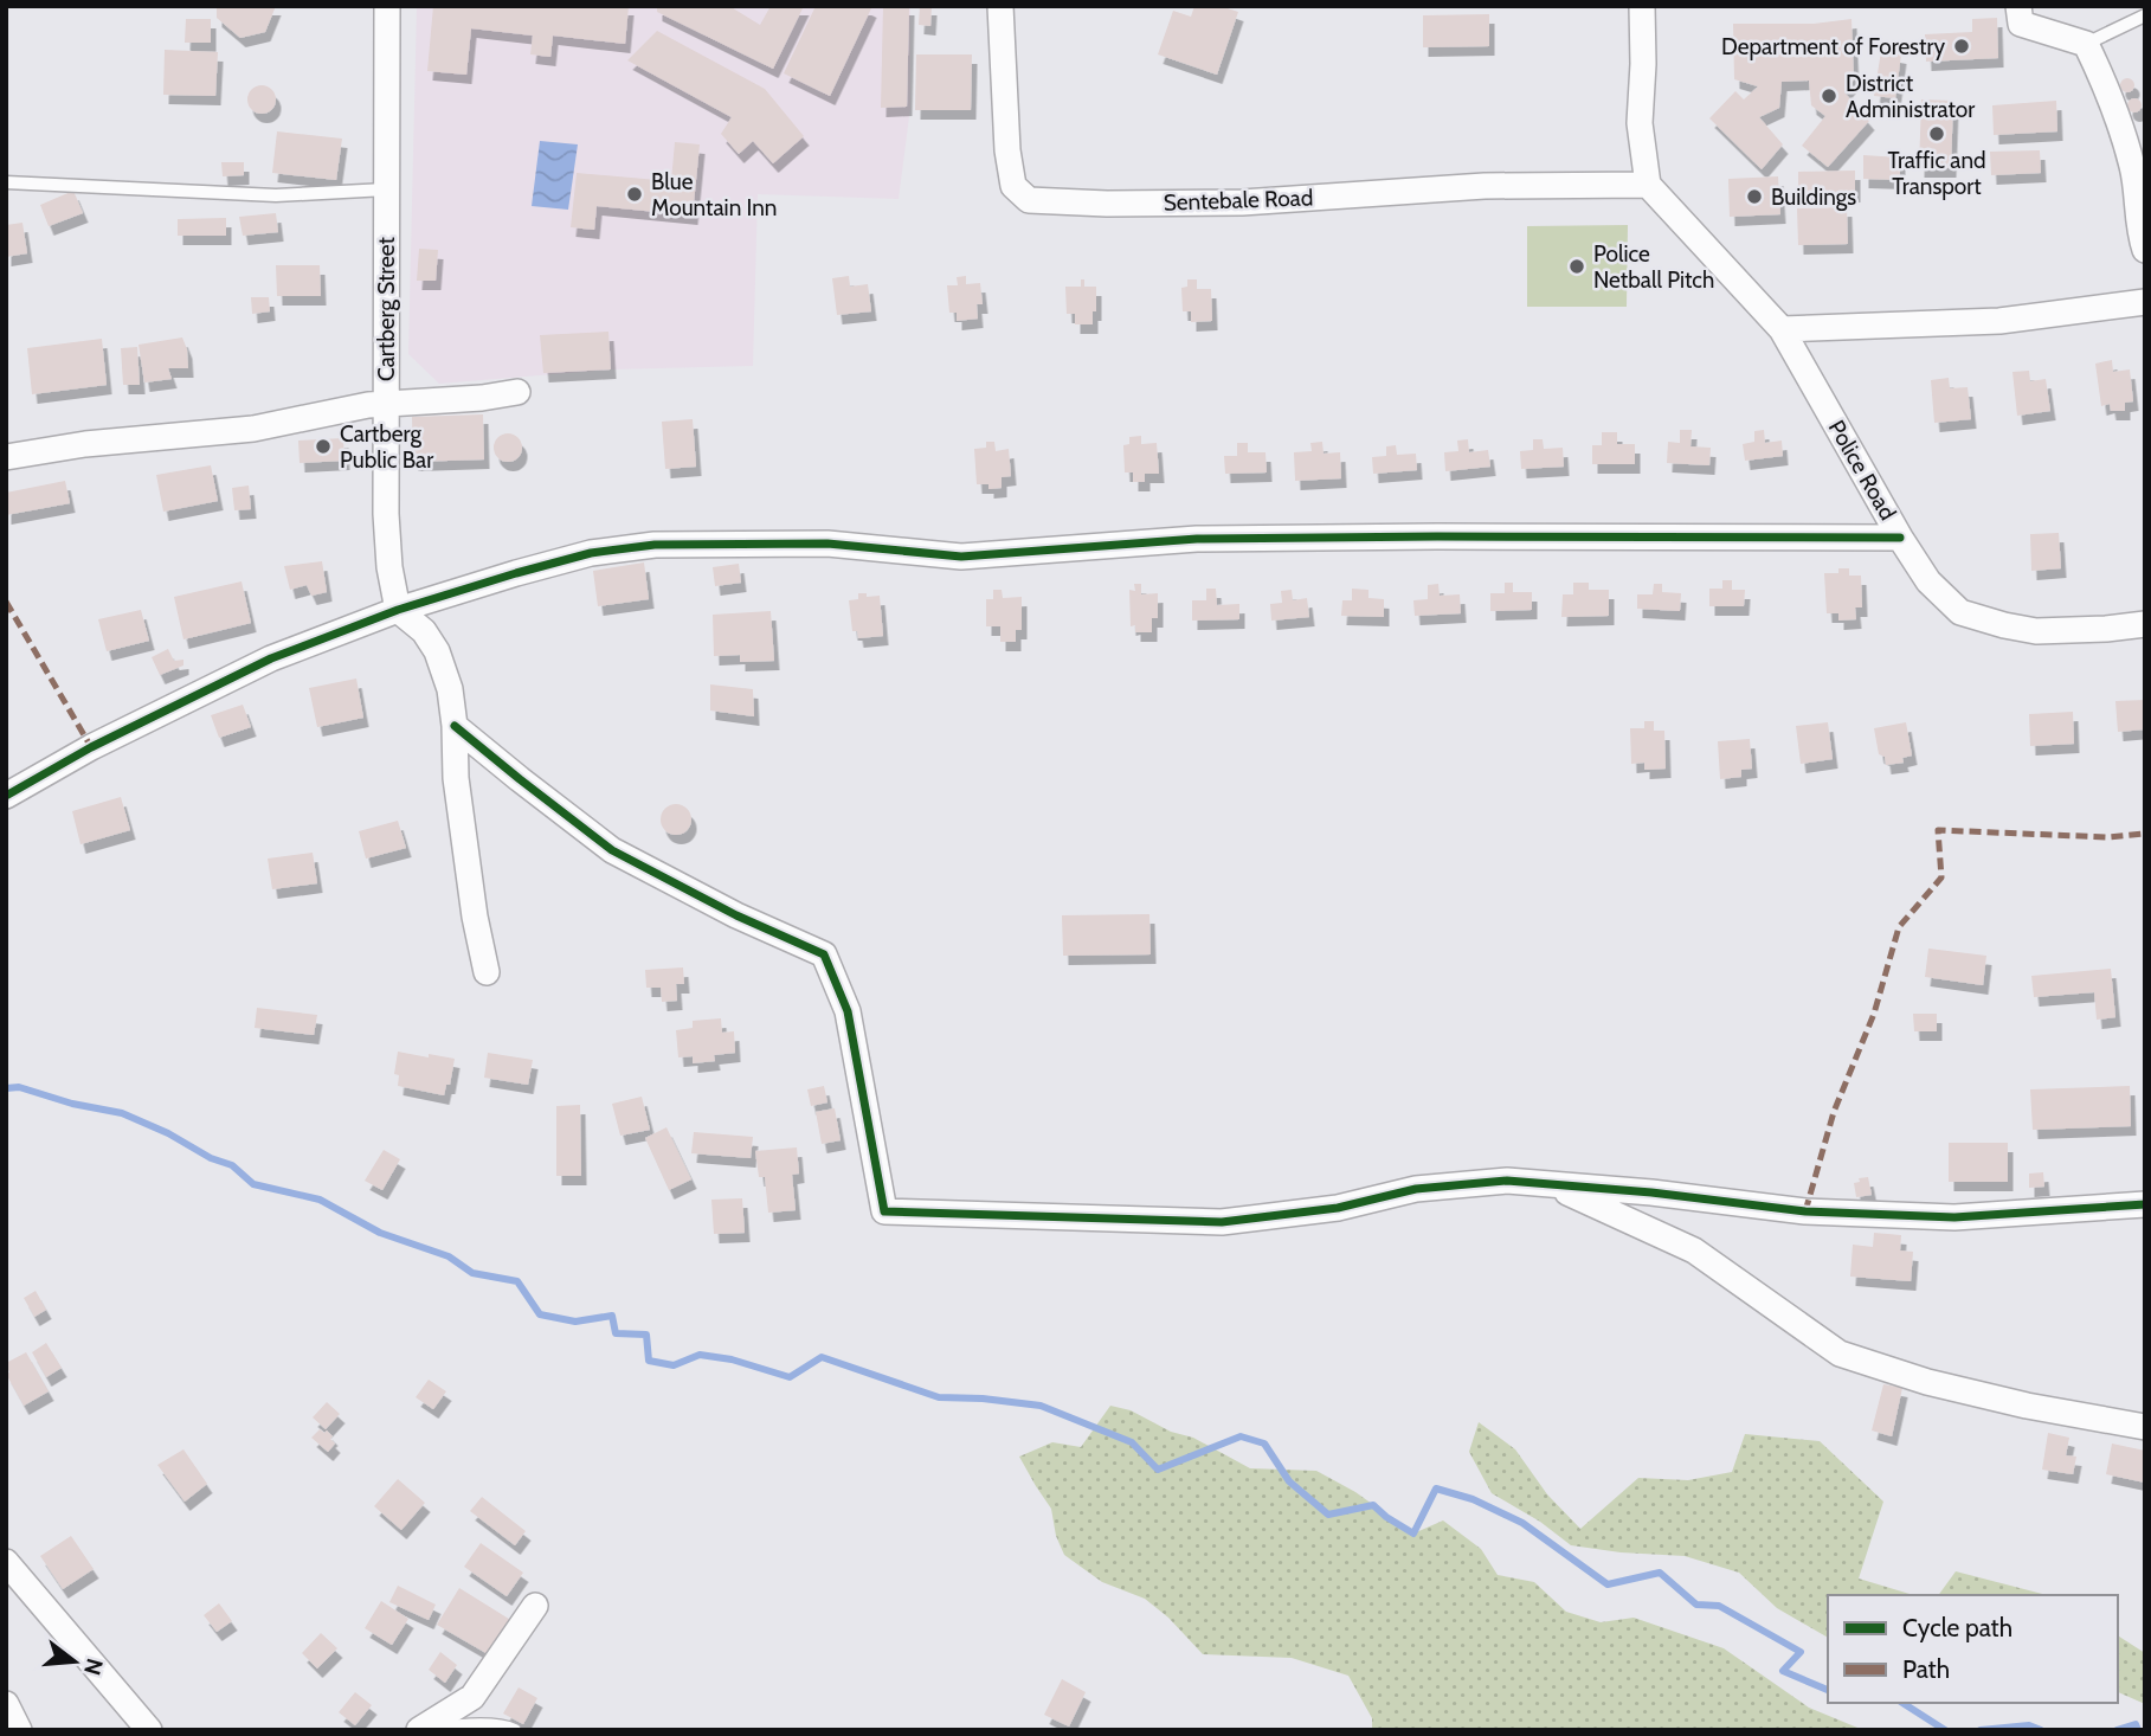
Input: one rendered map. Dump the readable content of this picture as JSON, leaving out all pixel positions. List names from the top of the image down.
{
  "streets": {
    "street": ["Sentebale Road", "Cartberg Street", "Police Road"]
  },
  "crossings": [
    ["Sentebale Road", "Police Road"]
  ],
  "places": [
    "Department of Forestry",
    "District Administrator",
    "Traffic and Transport",
    "Blue Mountain Inn",
    "Buildings",
    "Police Netball Pitch",
    "Cartberg Public Bar"
  ],
  "legend": ["Cycle path", "Path"],
  "north": "right"
}
